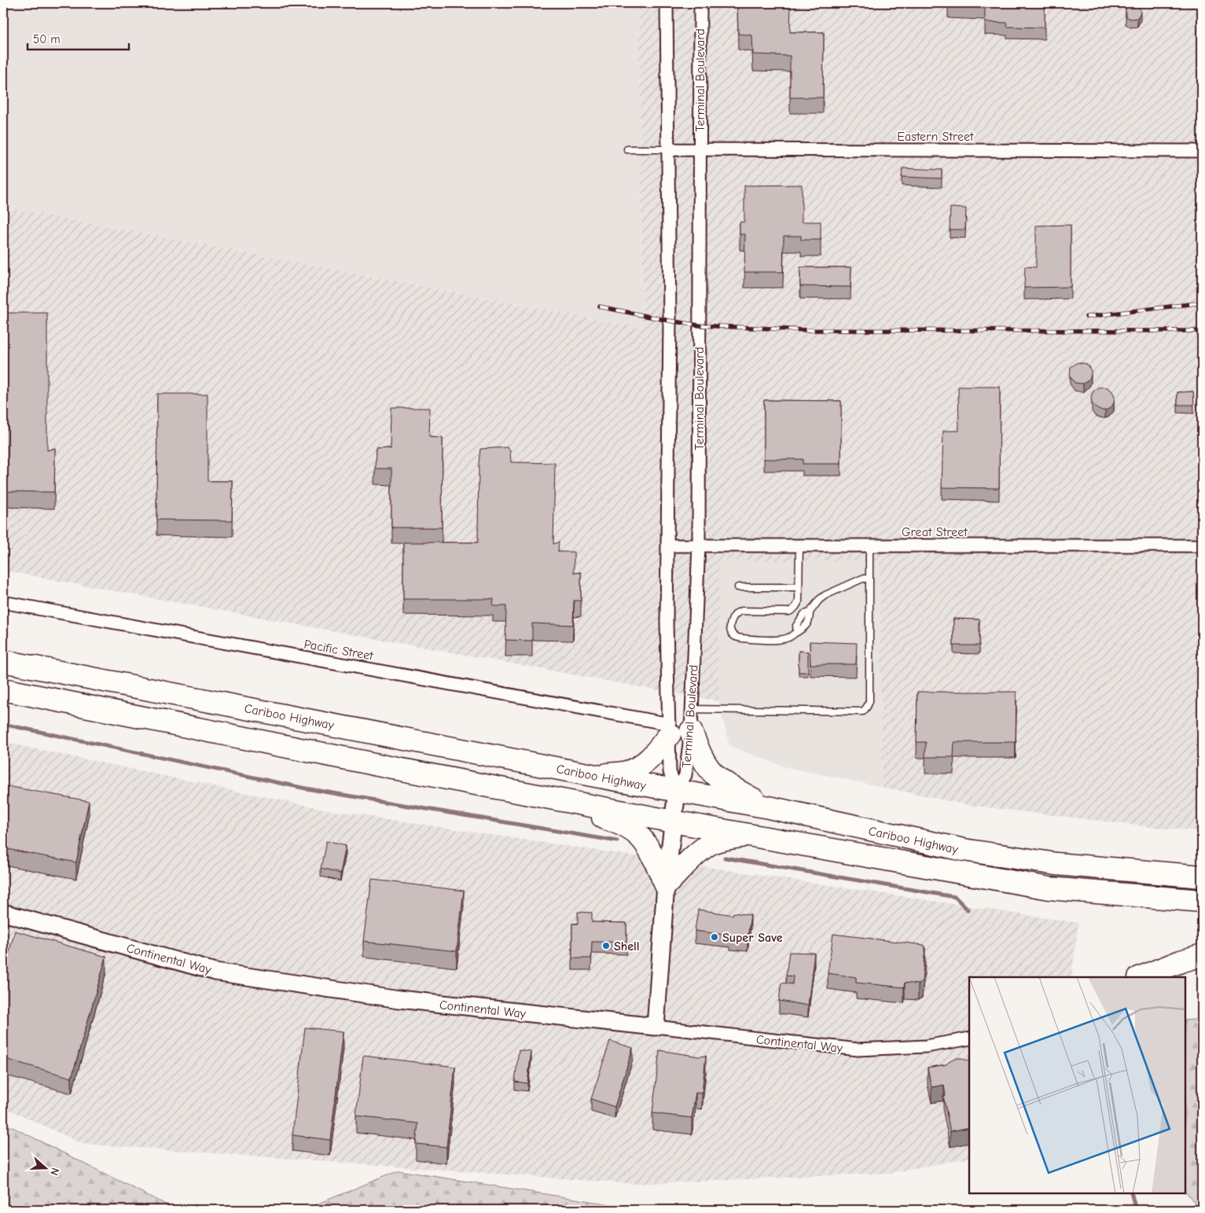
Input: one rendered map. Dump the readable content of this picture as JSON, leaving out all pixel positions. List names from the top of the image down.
{
  "streets": {
    "highway": ["Cariboo Highway"],
    "street": [
      "Terminal Boulevard",
      "Eastern Street",
      "Great Street",
      "Pacific Street",
      "Continental Way"
    ]
  },
  "crossings": [
    ["Terminal Boulevard", "Eastern Street"],
    ["Terminal Boulevard", "Great Street"],
    ["Terminal Boulevard", "Pacific Street"],
    ["Terminal Boulevard", "Cariboo Highway"],
    ["Terminal Boulevard", "Continental Way"]
  ],
  "places": ["Super Save", "Shell"],
  "scale_bar": "50 m",
  "north": "right"
}
